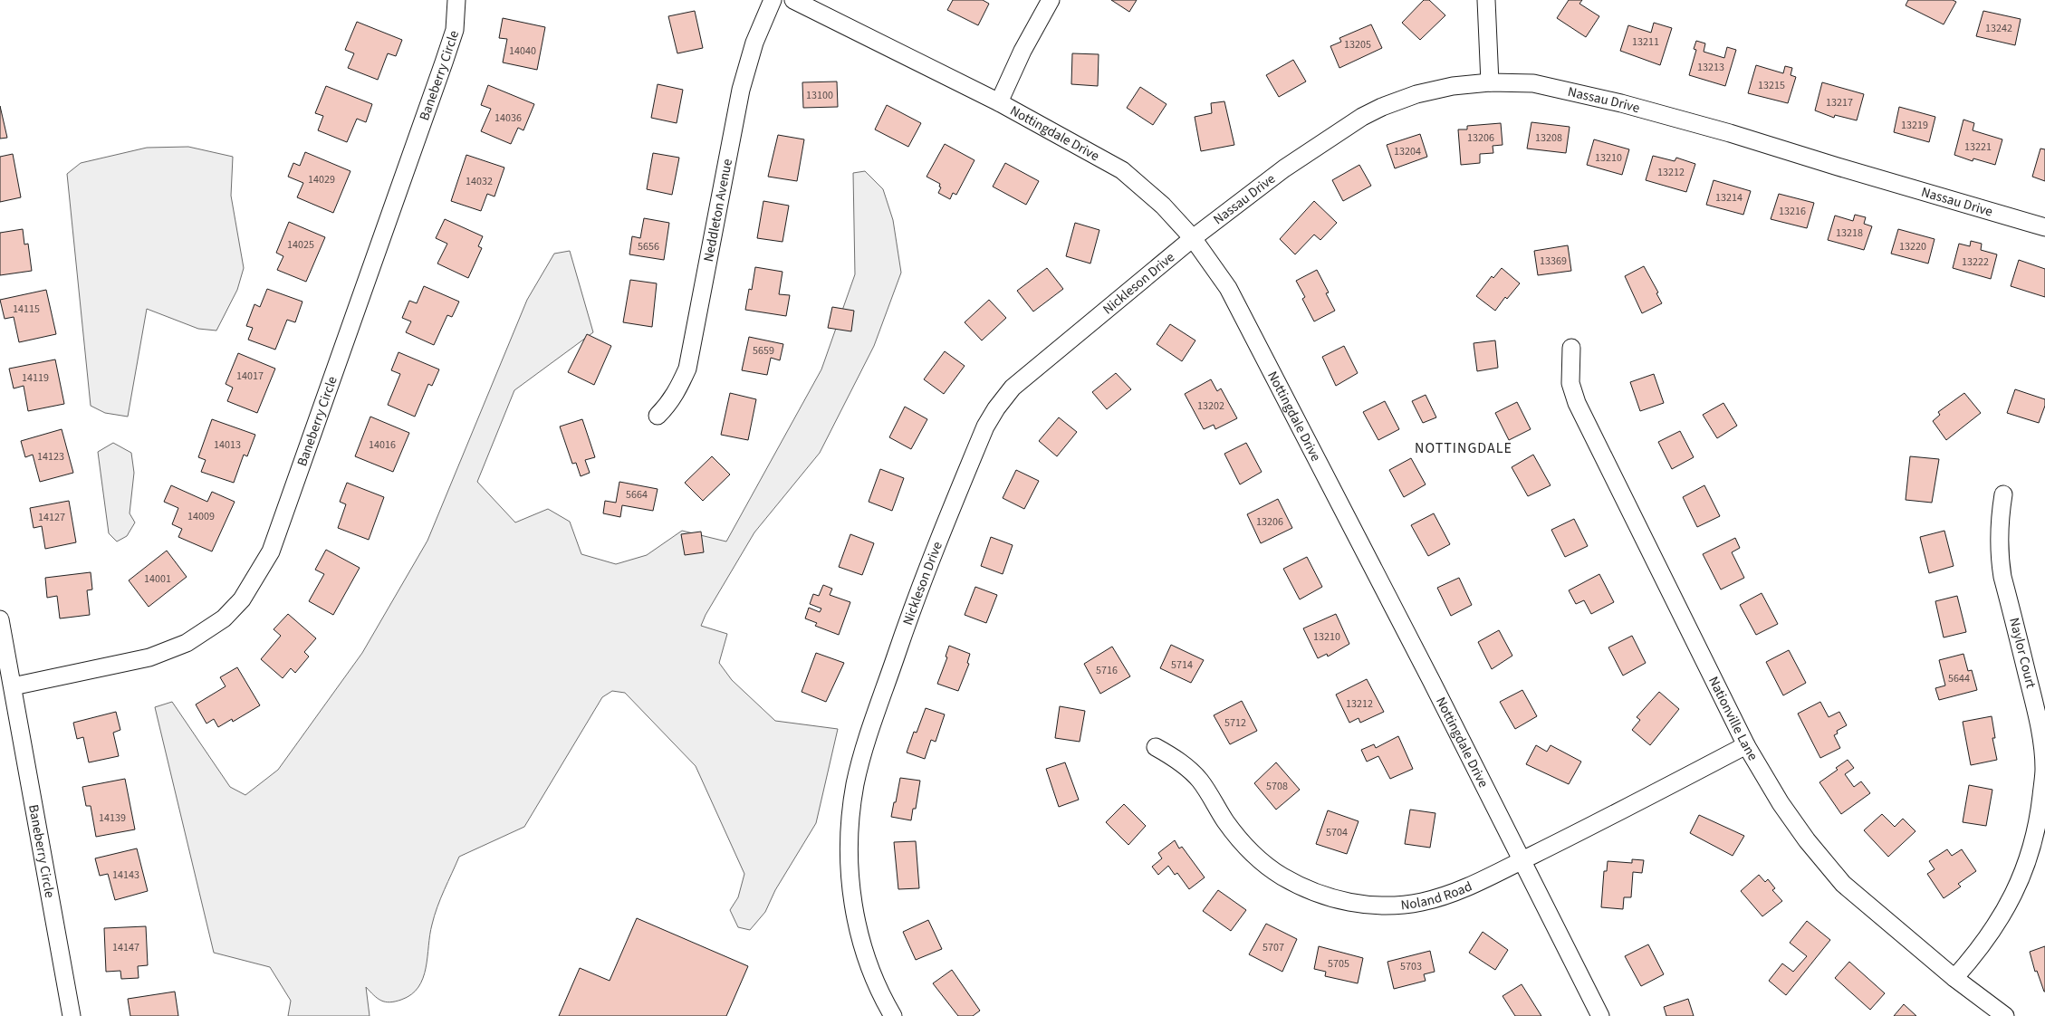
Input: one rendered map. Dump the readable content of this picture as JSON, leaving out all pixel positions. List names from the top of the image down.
{
  "streets": {
    "street": [
      "Baneberry Circle",
      "Nassau Drive",
      "Nottingdale Drive",
      "Neddleton Avenue",
      "Nickleson Drive",
      "Naylor Court",
      "Nationville Lane",
      "Noland Road"
    ]
  },
  "crossings": [
    ["Nassau Drive", "Nottingdale Drive"],
    ["Nassau Drive", "Nickleson Drive"],
    ["Nottingdale Drive", "Nickleson Drive"],
    ["Nottingdale Drive", "Noland Road"],
    ["Naylor Court", "Nationville Lane"],
    ["Nationville Lane", "Noland Road"]
  ],
  "districts": ["NOTTINGDALE"],
  "house_numbers": [
    "13242",
    "13211",
    "13205",
    "14040",
    "13213",
    "13215",
    "13100",
    "13217",
    "14036",
    "13219",
    "13206",
    "13208",
    "13221",
    "13204",
    "13210",
    "13212",
    "14029",
    "14032",
    "13214",
    "13216",
    "13218",
    "14025",
    "5656",
    "13220",
    "13369",
    "13222",
    "14115",
    "5659",
    "14017",
    "14119",
    "13202",
    "14013",
    "14016",
    "14123",
    "5664",
    "14009",
    "14127",
    "13206",
    "14001",
    "13210",
    "5714",
    "5716",
    "5644",
    "13212",
    "5712",
    "5708",
    "14139",
    "5704",
    "14143",
    "14147",
    "5707",
    "5705",
    "5703"
  ]
}
